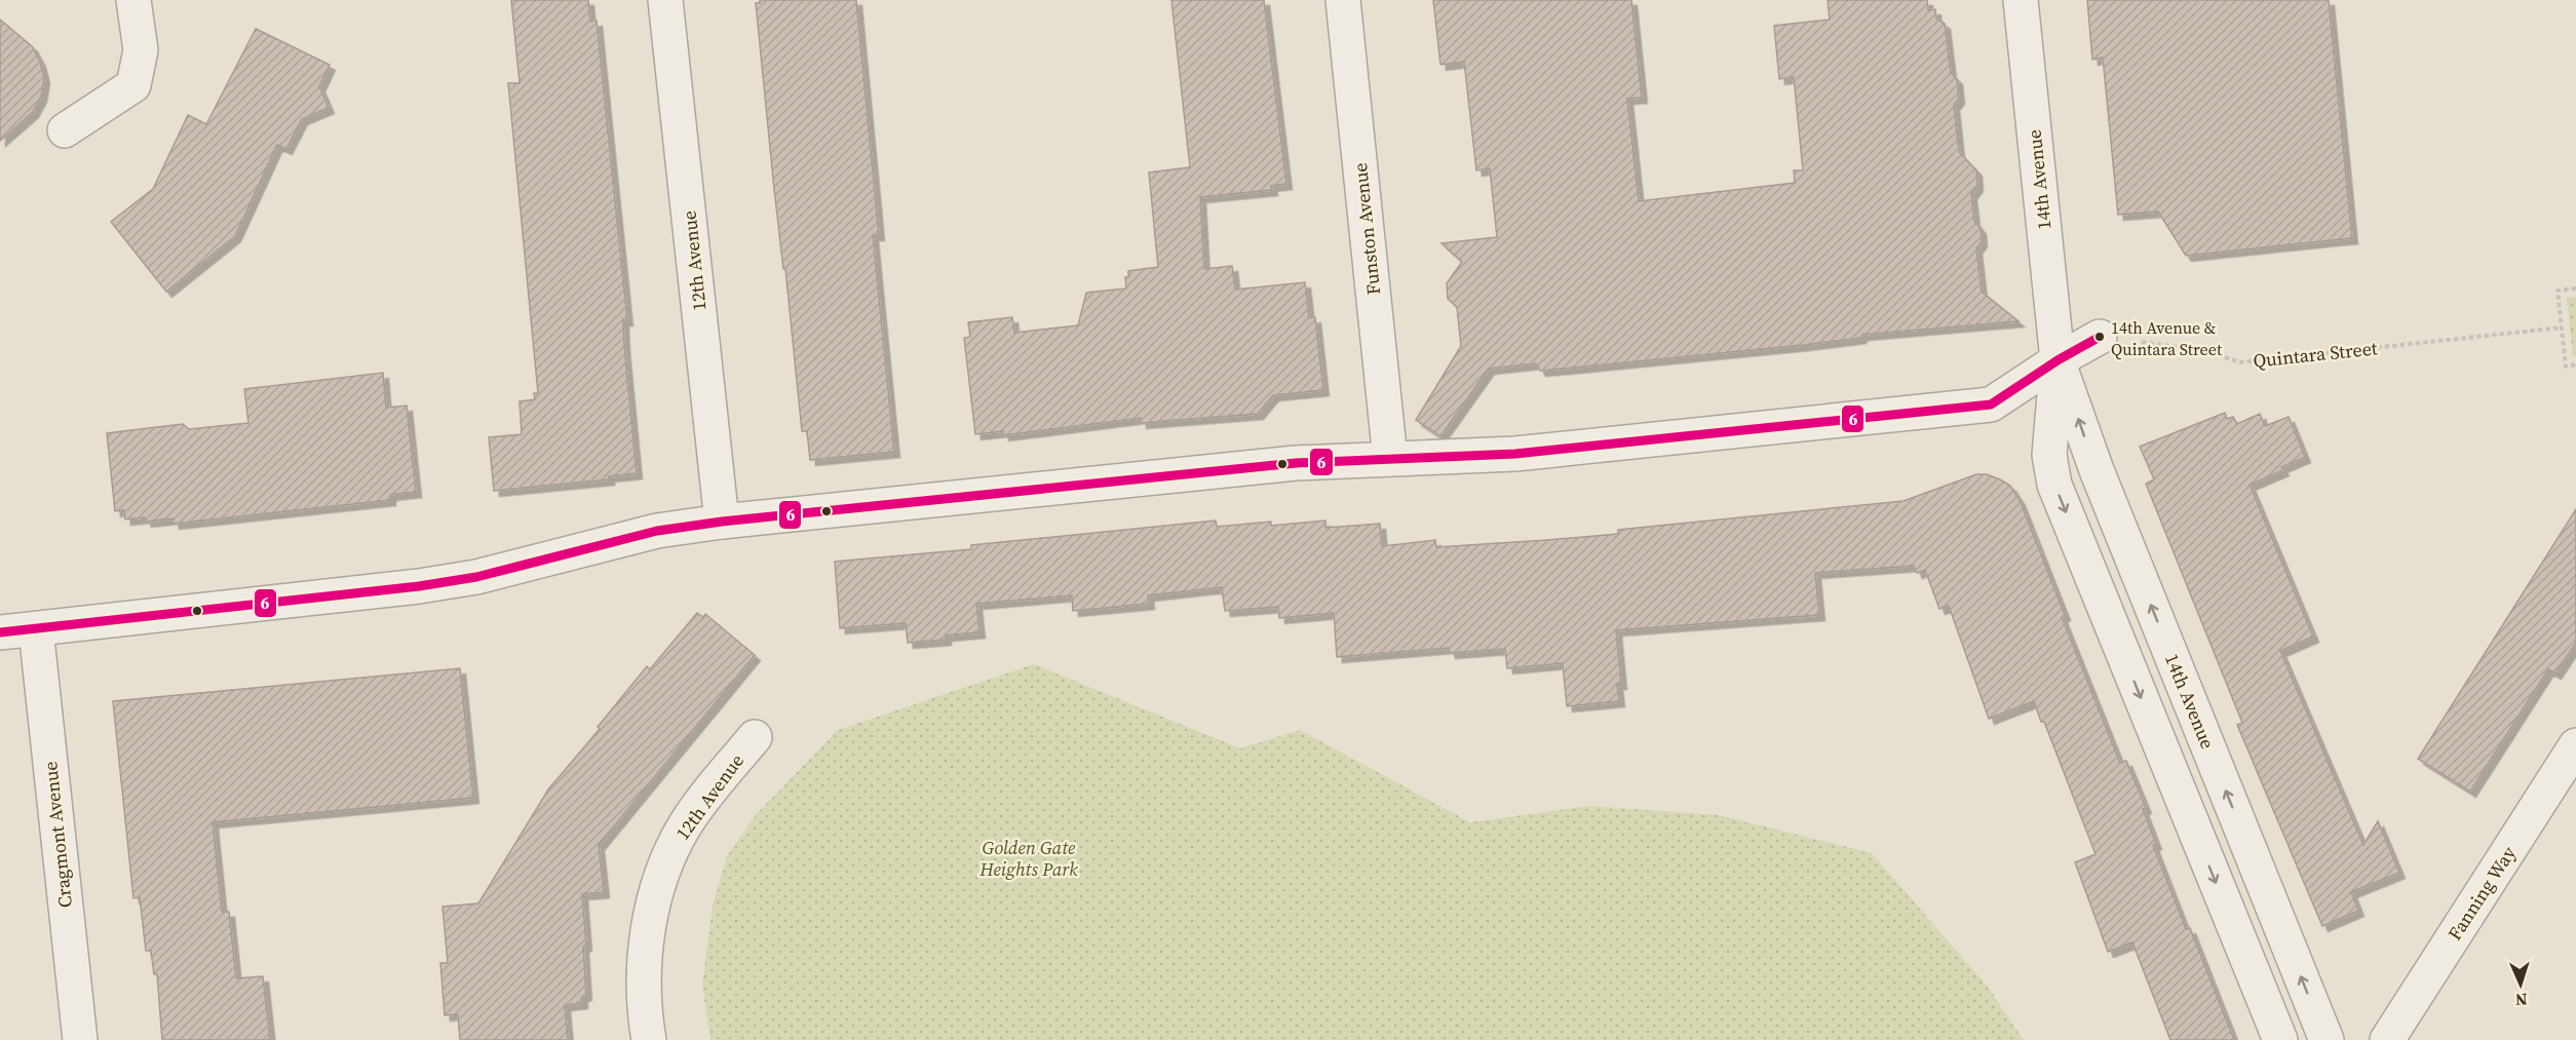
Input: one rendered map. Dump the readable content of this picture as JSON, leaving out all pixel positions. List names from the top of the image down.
{
  "streets": {
    "street": [
      "14th Avenue",
      "Funston Avenue",
      "12th Avenue",
      "Cragmont Avenue",
      "Fanning Way"
    ],
    "path": ["Quintara Street"]
  },
  "parks": ["Golden Gate Heights Park"],
  "places": ["14th Avenue & Quintara Street"],
  "lines": ["transit line 6"],
  "north": "bottom"
}
